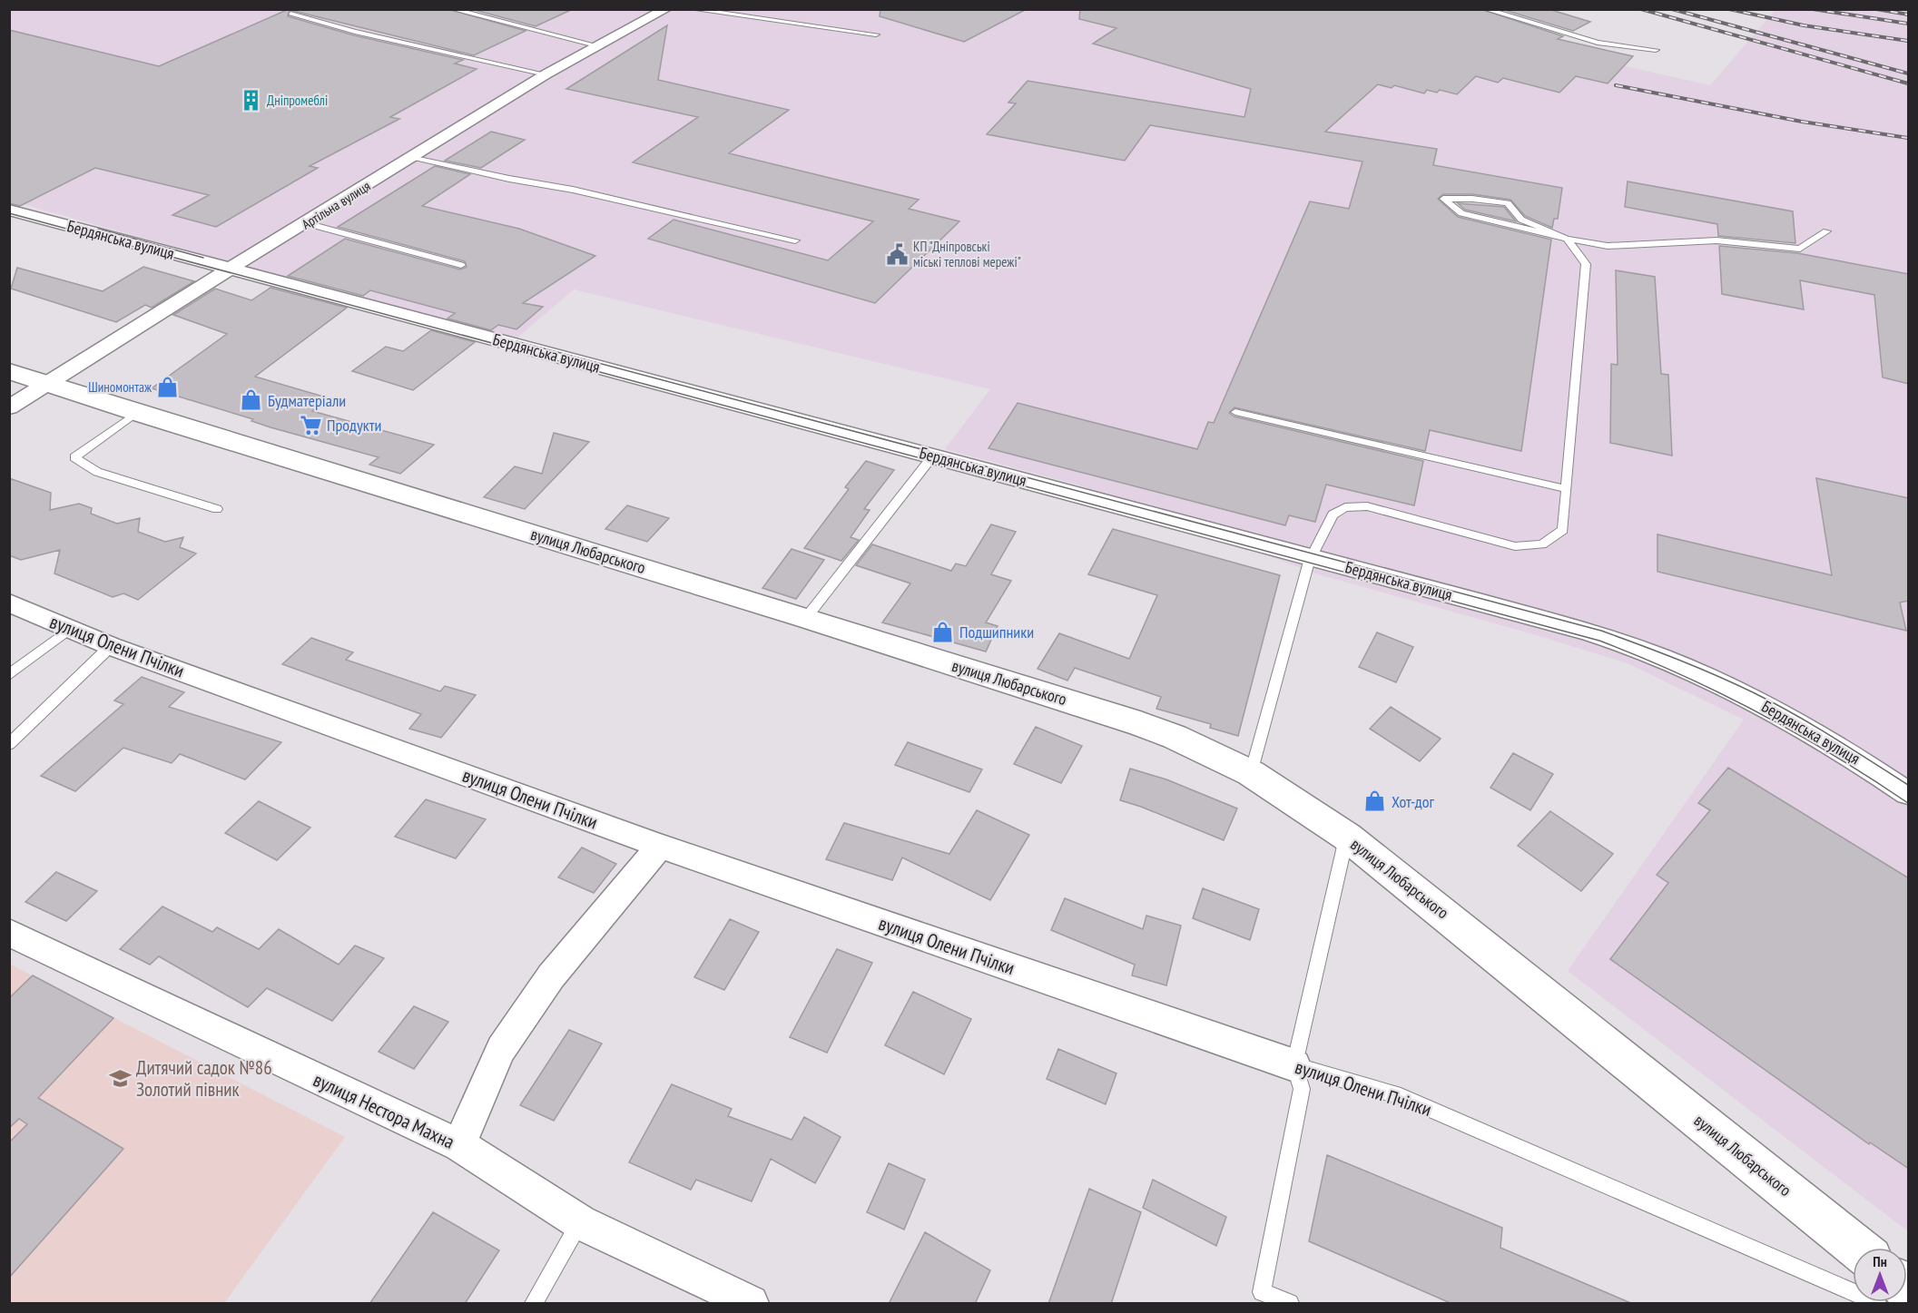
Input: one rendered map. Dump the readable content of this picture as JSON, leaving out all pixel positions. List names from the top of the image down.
{
  "streets": {
    "main road": ["вулиця Любарського"],
    "street": [
      "Артільна вулиця",
      "Бердянська вулиця",
      "вулиця Олени Пчілки",
      "вулиця Нестора Махна"
    ]
  },
  "crossings": [
    ["Артільна вулиця", "Бердянська вулиця"],
    ["Артільна вулиця", "вулиця Любарського"]
  ],
  "places": {
    "building": ["Дніпромеблі"],
    "public building": ["КП \"Дніпровські міські теплові мережі\""],
    "shop": [
      "Шиномонтаж",
      "Будматеріали",
      "Подшипники",
      "Хот-дог"
    ],
    "supermarket": ["Продукти"],
    "school or university": ["Дитячий садок №86 Золотий півник"]
  },
  "north": "top"
}
